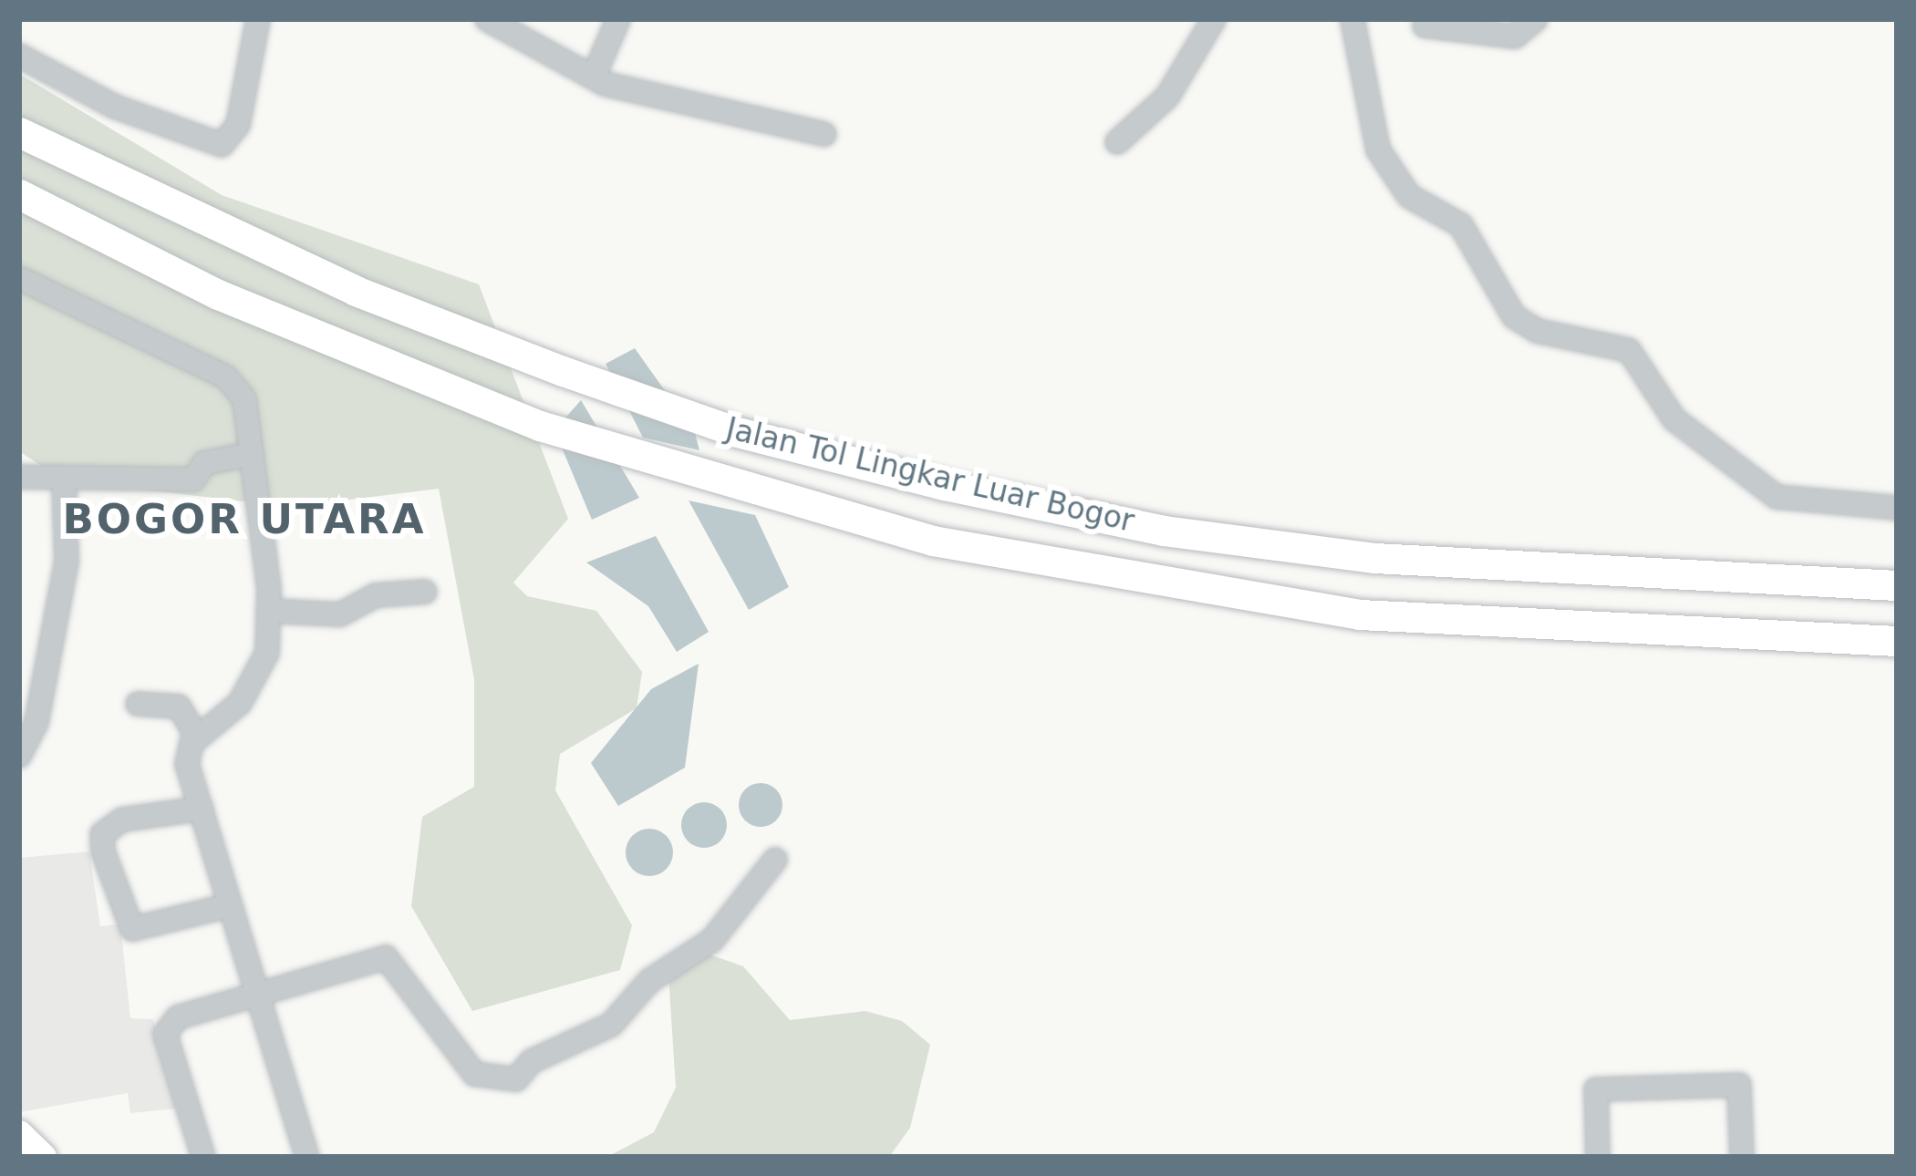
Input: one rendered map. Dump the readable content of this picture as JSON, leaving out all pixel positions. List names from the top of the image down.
{
  "streets": {
    "highway": ["Jalan Tol Lingkar Luar Bogor"]
  },
  "districts": ["BOGOR UTARA"]
}
